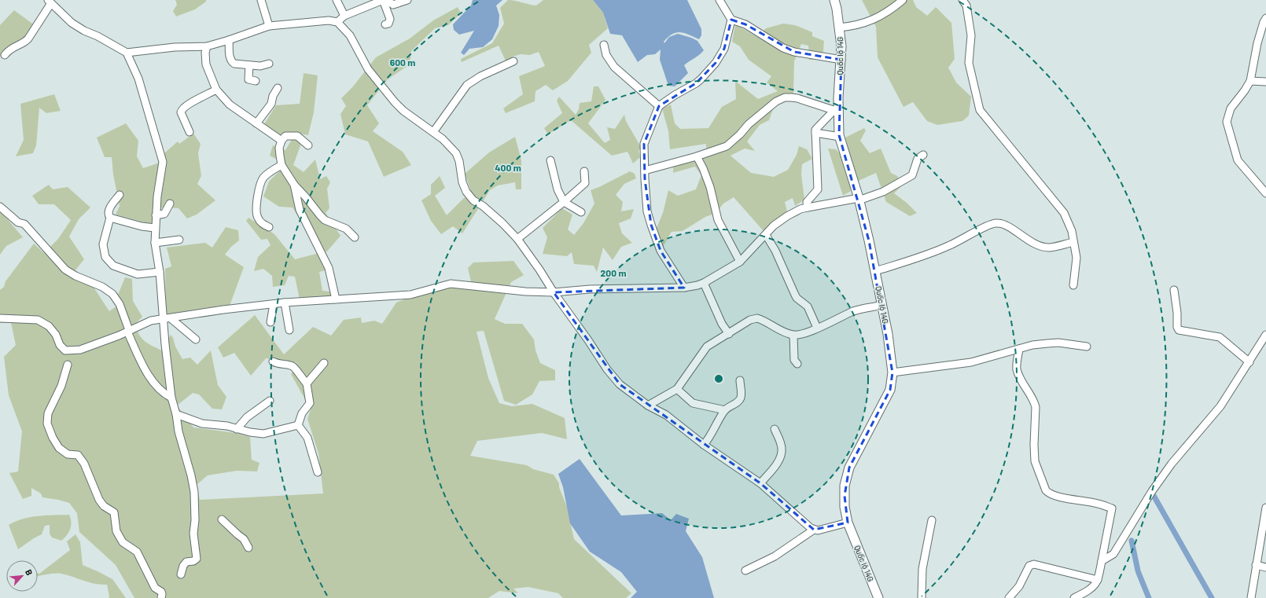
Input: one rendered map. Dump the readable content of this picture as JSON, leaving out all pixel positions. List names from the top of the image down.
{
  "streets": {
    "main road": ["Quốc lộ 14G"]
  },
  "north": "top right",
  "rings": ["600 m", "400 m", "200 m"]
}
